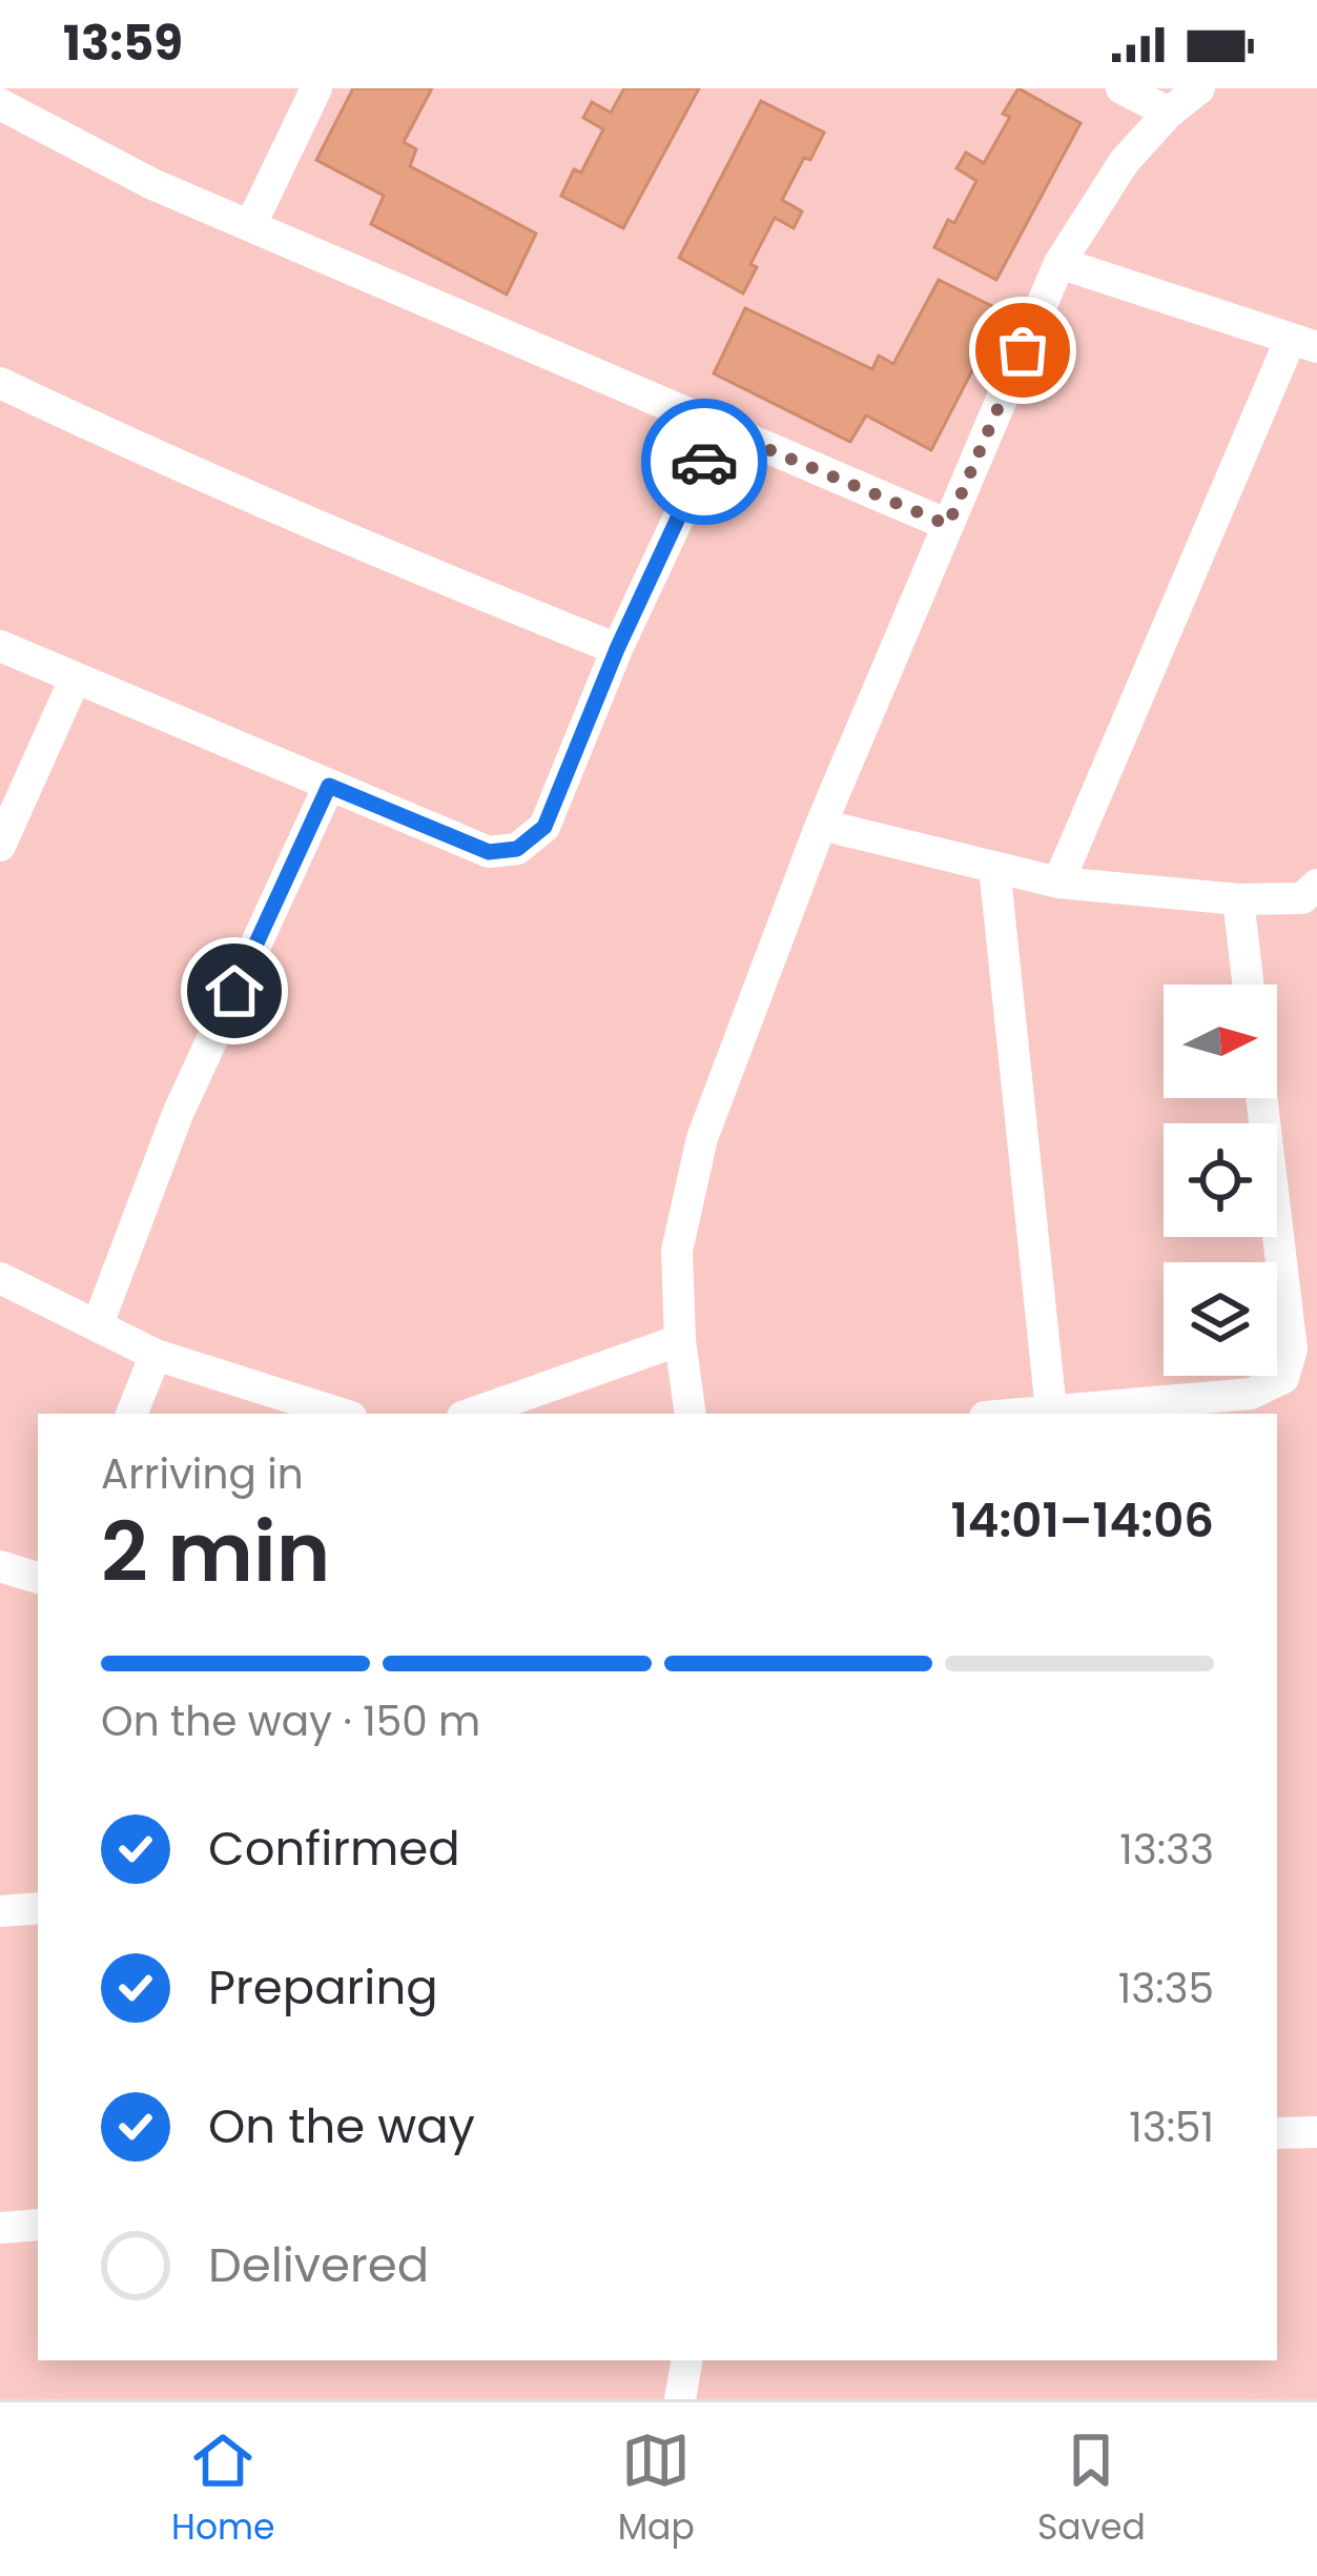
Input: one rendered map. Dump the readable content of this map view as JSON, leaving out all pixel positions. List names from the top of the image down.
{
  "north": "right",
  "page": {
    "status": "13:59",
    "heading": ["2 min", "Arriving in", "14:01–14:06"],
    "bar": "On the way · 150 m",
    "list": [
      ["Confirmed", "13:33"],
      ["Preparing", "13:35"],
      ["On the way", "13:51"],
      "Delivered"
    ],
    "tabs": ["Home", "Map", "Saved"]
  }
}
